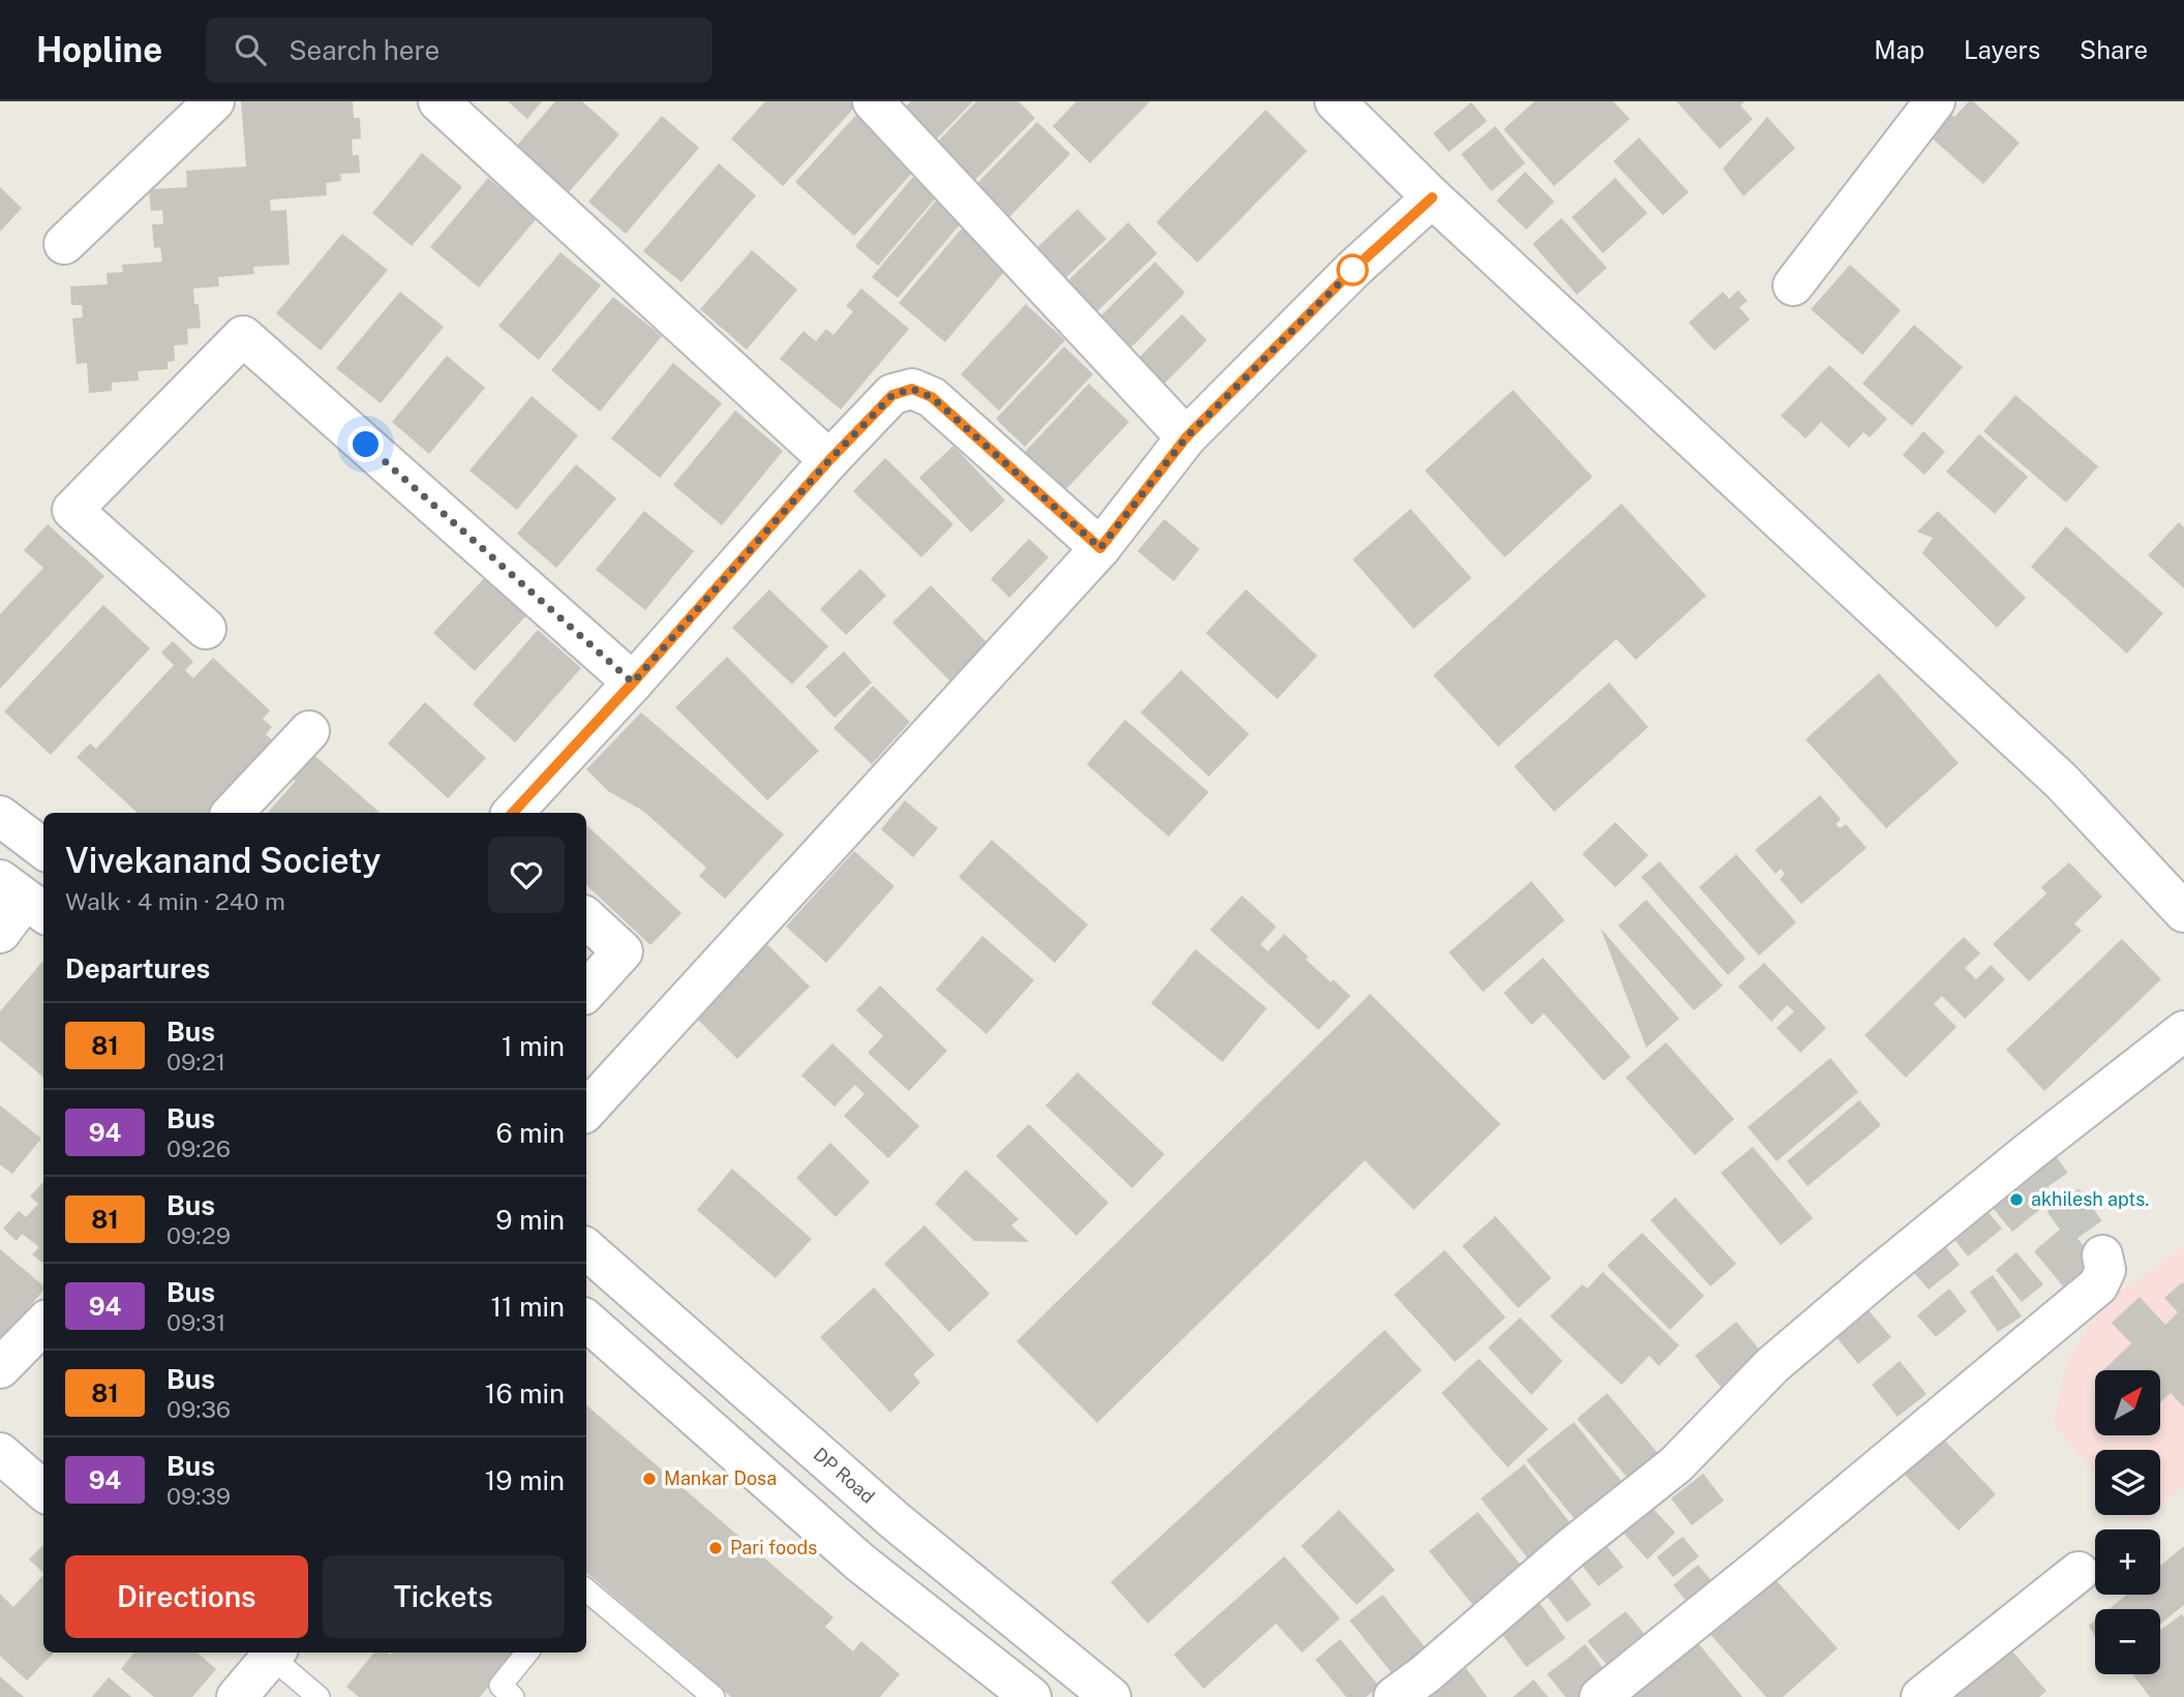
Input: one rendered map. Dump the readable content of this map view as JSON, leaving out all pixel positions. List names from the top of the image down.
{
  "streets": {
    "street": ["DP Road"]
  },
  "places": ["akhilesh apts.", "Mankar Dosa", "Pari foods"],
  "lines": ["bus line 81"],
  "north": "top right",
  "page": {
    "header": "Hopline",
    "search": "Search here",
    "nav": ["Map", "Layers", "Share"],
    "heading": [
      ["Vivekanand Society", "Walk · 4 min · 240 m"],
      "Departures"
    ],
    "list": [
      {
        "mark": "81",
        "name": "Bus",
        "note": "09:21",
        "value": "1 min"
      },
      {
        "mark": "94",
        "name": "Bus",
        "note": "09:26",
        "value": "6 min"
      },
      {
        "mark": "81",
        "name": "Bus",
        "note": "09:29",
        "value": "9 min"
      },
      {
        "mark": "94",
        "name": "Bus",
        "note": "09:31",
        "value": "11 min"
      },
      {
        "mark": "81",
        "name": "Bus",
        "note": "09:36",
        "value": "16 min"
      },
      {
        "mark": "94",
        "name": "Bus",
        "note": "09:39",
        "value": "19 min"
      }
    ],
    "map_buttons": ["+", "−"],
    "buttons": ["Directions", "Tickets"]
  }
}
